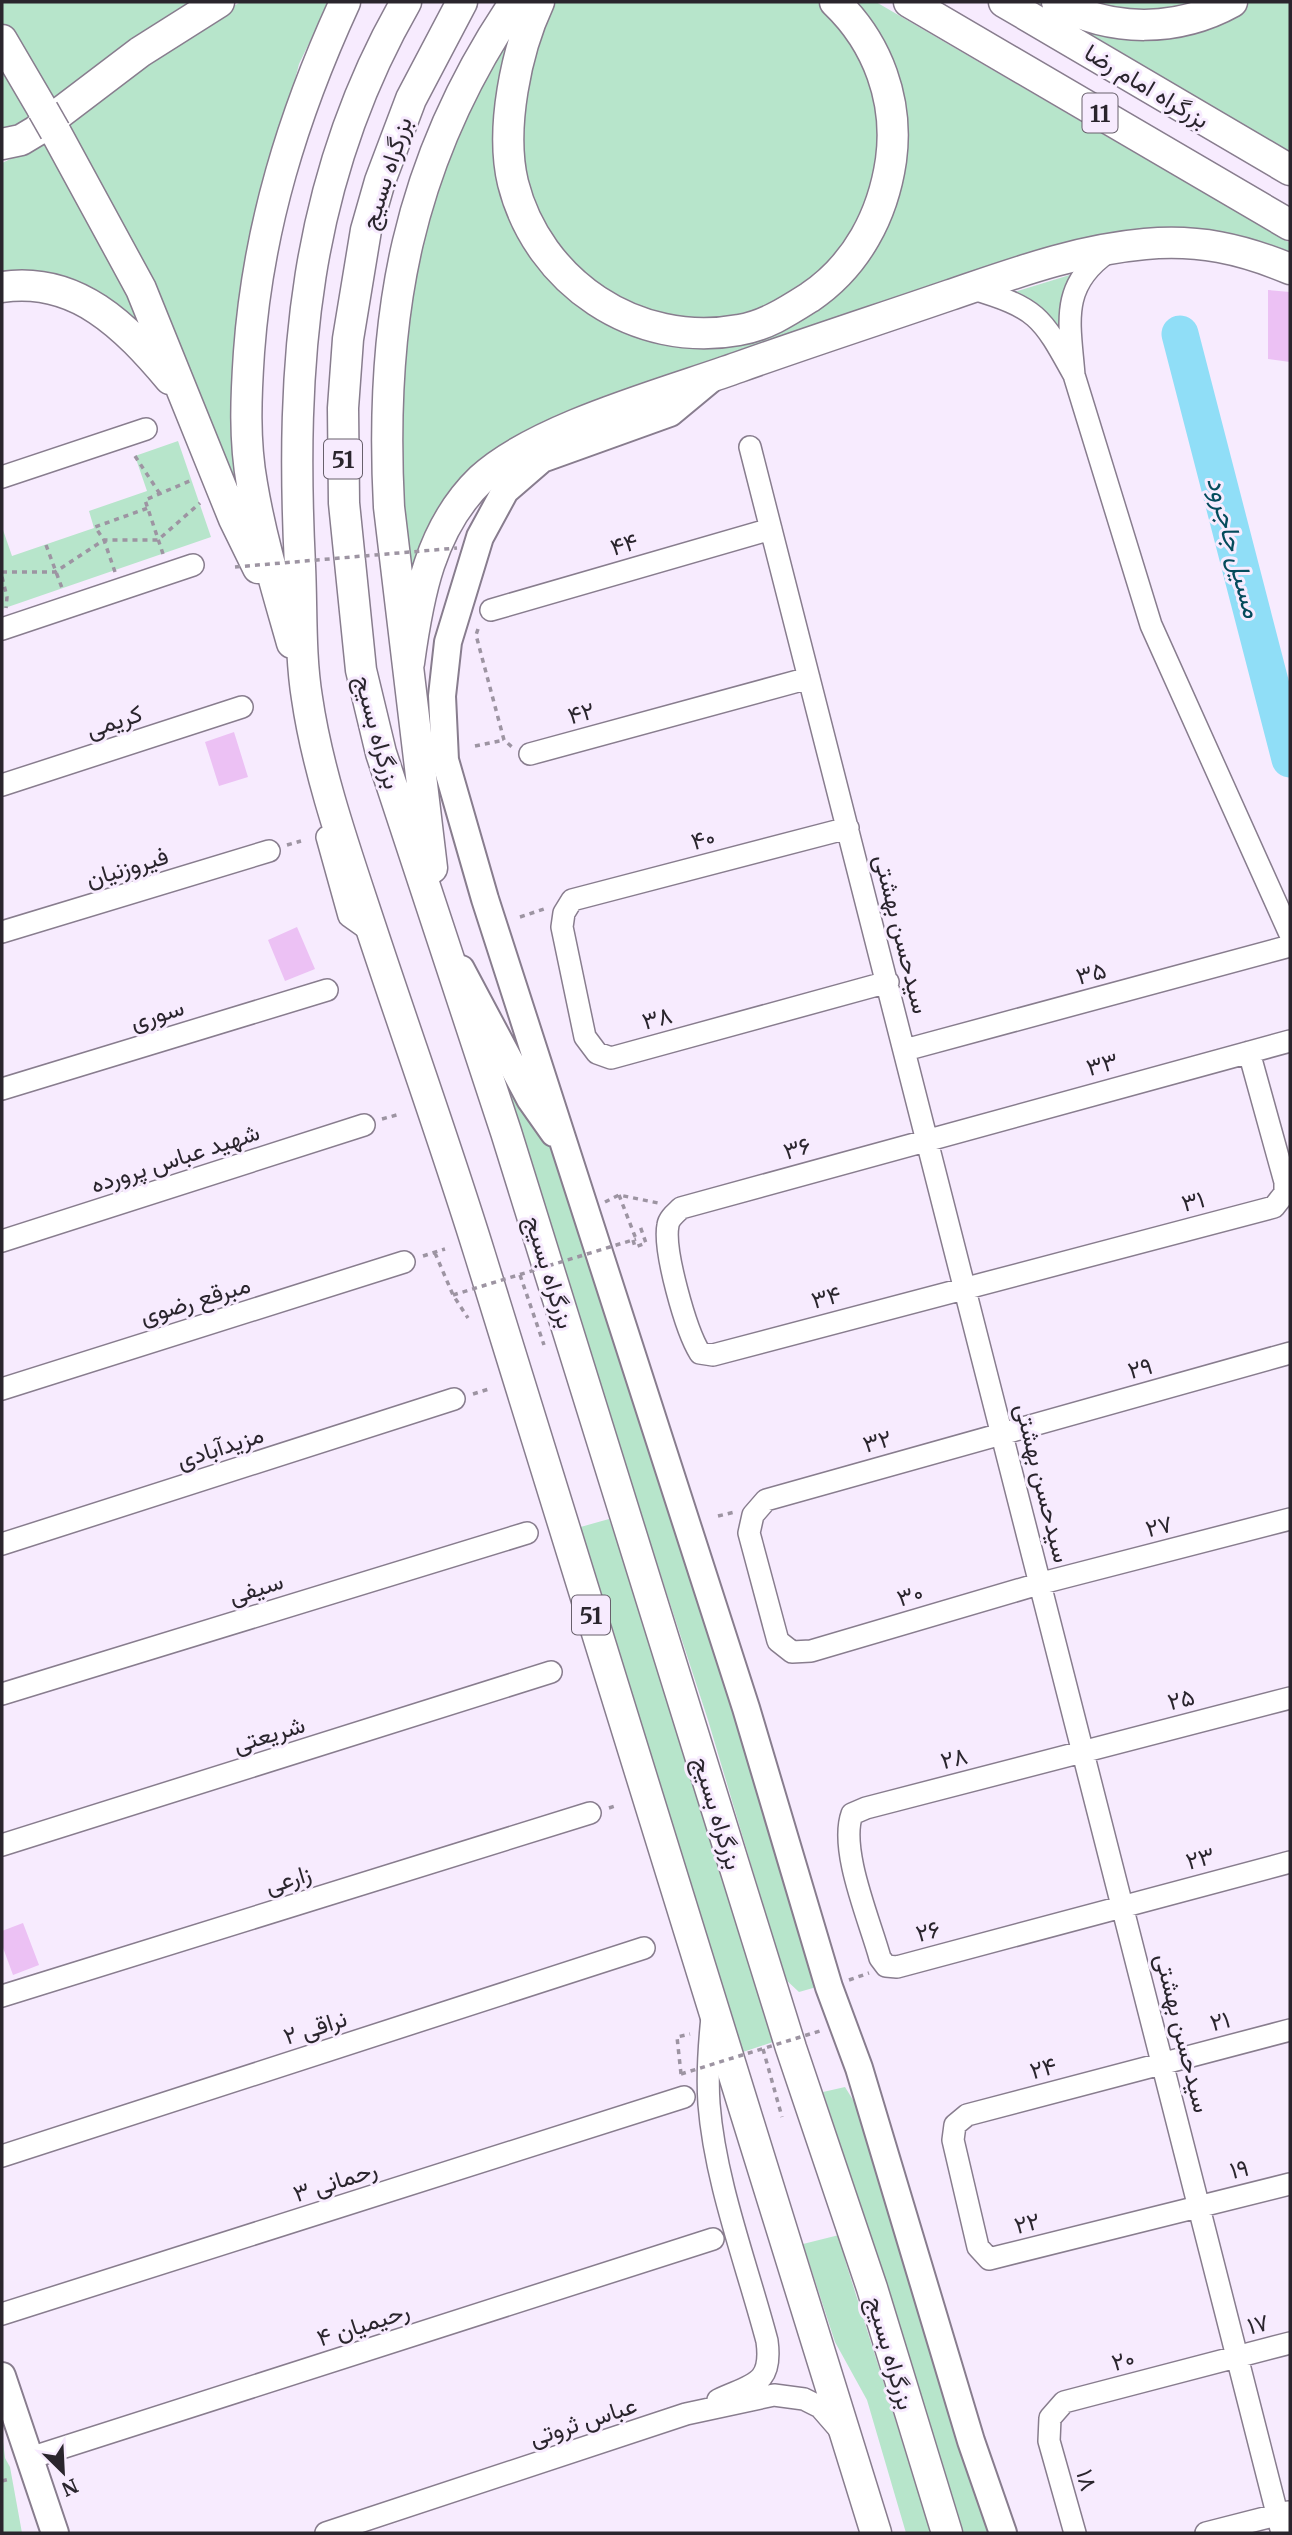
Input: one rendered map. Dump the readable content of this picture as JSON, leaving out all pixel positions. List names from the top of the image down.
{
  "streets": {
    "highway": [
      "بزرگراه امام رضا",
      "11",
      "بزرگراه بسیج",
      "51"
    ],
    "street": [
      "۴۴",
      "۴۲",
      "کریمی",
      "۴۰",
      "فیروزنیان",
      "سیدحسن بهشتی",
      "۳۵",
      "سوری",
      "۳۸",
      "۳۳",
      "۳۶",
      "شهید عباس پرورده",
      "۳۱",
      "۳۴",
      "مبرقع رضوی",
      "۲۹",
      "۳۲",
      "مزیدآبادی",
      "۲۷",
      "سیفی",
      "۳۰",
      "۲۵",
      "شریعتی",
      "۲۸",
      "۲۳",
      "زارعی",
      "۲۶",
      "۲۱",
      "نراقی ۲",
      "۲۴",
      "۱۹",
      "رحمانی ۳",
      "۲۲",
      "رحیمیان ۴",
      "۱۷",
      "۲۰",
      "عباس ثروتی",
      "۱۸"
    ]
  },
  "crossings": [
    ["بزرگراه بسیج", "عباس ثروتی"],
    ["۴۴", "سیدحسن بهشتی"],
    ["۴۲", "سیدحسن بهشتی"],
    ["۴۰", "سیدحسن بهشتی"],
    ["۴۰", "۳۸"],
    ["سیدحسن بهشتی", "۳۵"],
    ["سیدحسن بهشتی", "۳۸"],
    ["سیدحسن بهشتی", "۳۳"],
    ["سیدحسن بهشتی", "۳۶"],
    ["سیدحسن بهشتی", "۳۱"],
    ["سیدحسن بهشتی", "۳۴"],
    ["سیدحسن بهشتی", "۲۹"],
    ["سیدحسن بهشتی", "۳۲"],
    ["سیدحسن بهشتی", "۲۷"],
    ["سیدحسن بهشتی", "۳۰"],
    ["سیدحسن بهشتی", "۲۵"],
    ["سیدحسن بهشتی", "۲۸"],
    ["سیدحسن بهشتی", "۲۳"],
    ["سیدحسن بهشتی", "۲۶"],
    ["سیدحسن بهشتی", "۲۱"],
    ["سیدحسن بهشتی", "۲۴"],
    ["سیدحسن بهشتی", "۱۹"],
    ["سیدحسن بهشتی", "۲۲"],
    ["سیدحسن بهشتی", "۱۷"],
    ["سیدحسن بهشتی", "۲۰"],
    ["۳۳", "۳۶"],
    ["۳۳", "۳۱"],
    ["۳۶", "۳۴"],
    ["۳۱", "۳۴"],
    ["۲۹", "۳۲"],
    ["۳۲", "۳۰"],
    ["۲۷", "۳۰"],
    ["۲۵", "۲۸"],
    ["۲۸", "۲۶"],
    ["۲۳", "۲۶"],
    ["۲۱", "۲۴"],
    ["۲۴", "۲۲"],
    ["۱۹", "۲۲"],
    ["۱۷", "۲۰"],
    ["۲۰", "۱۸"]
  ],
  "water": ["مسیل جاجرود"],
  "north": "bottom right"
}
